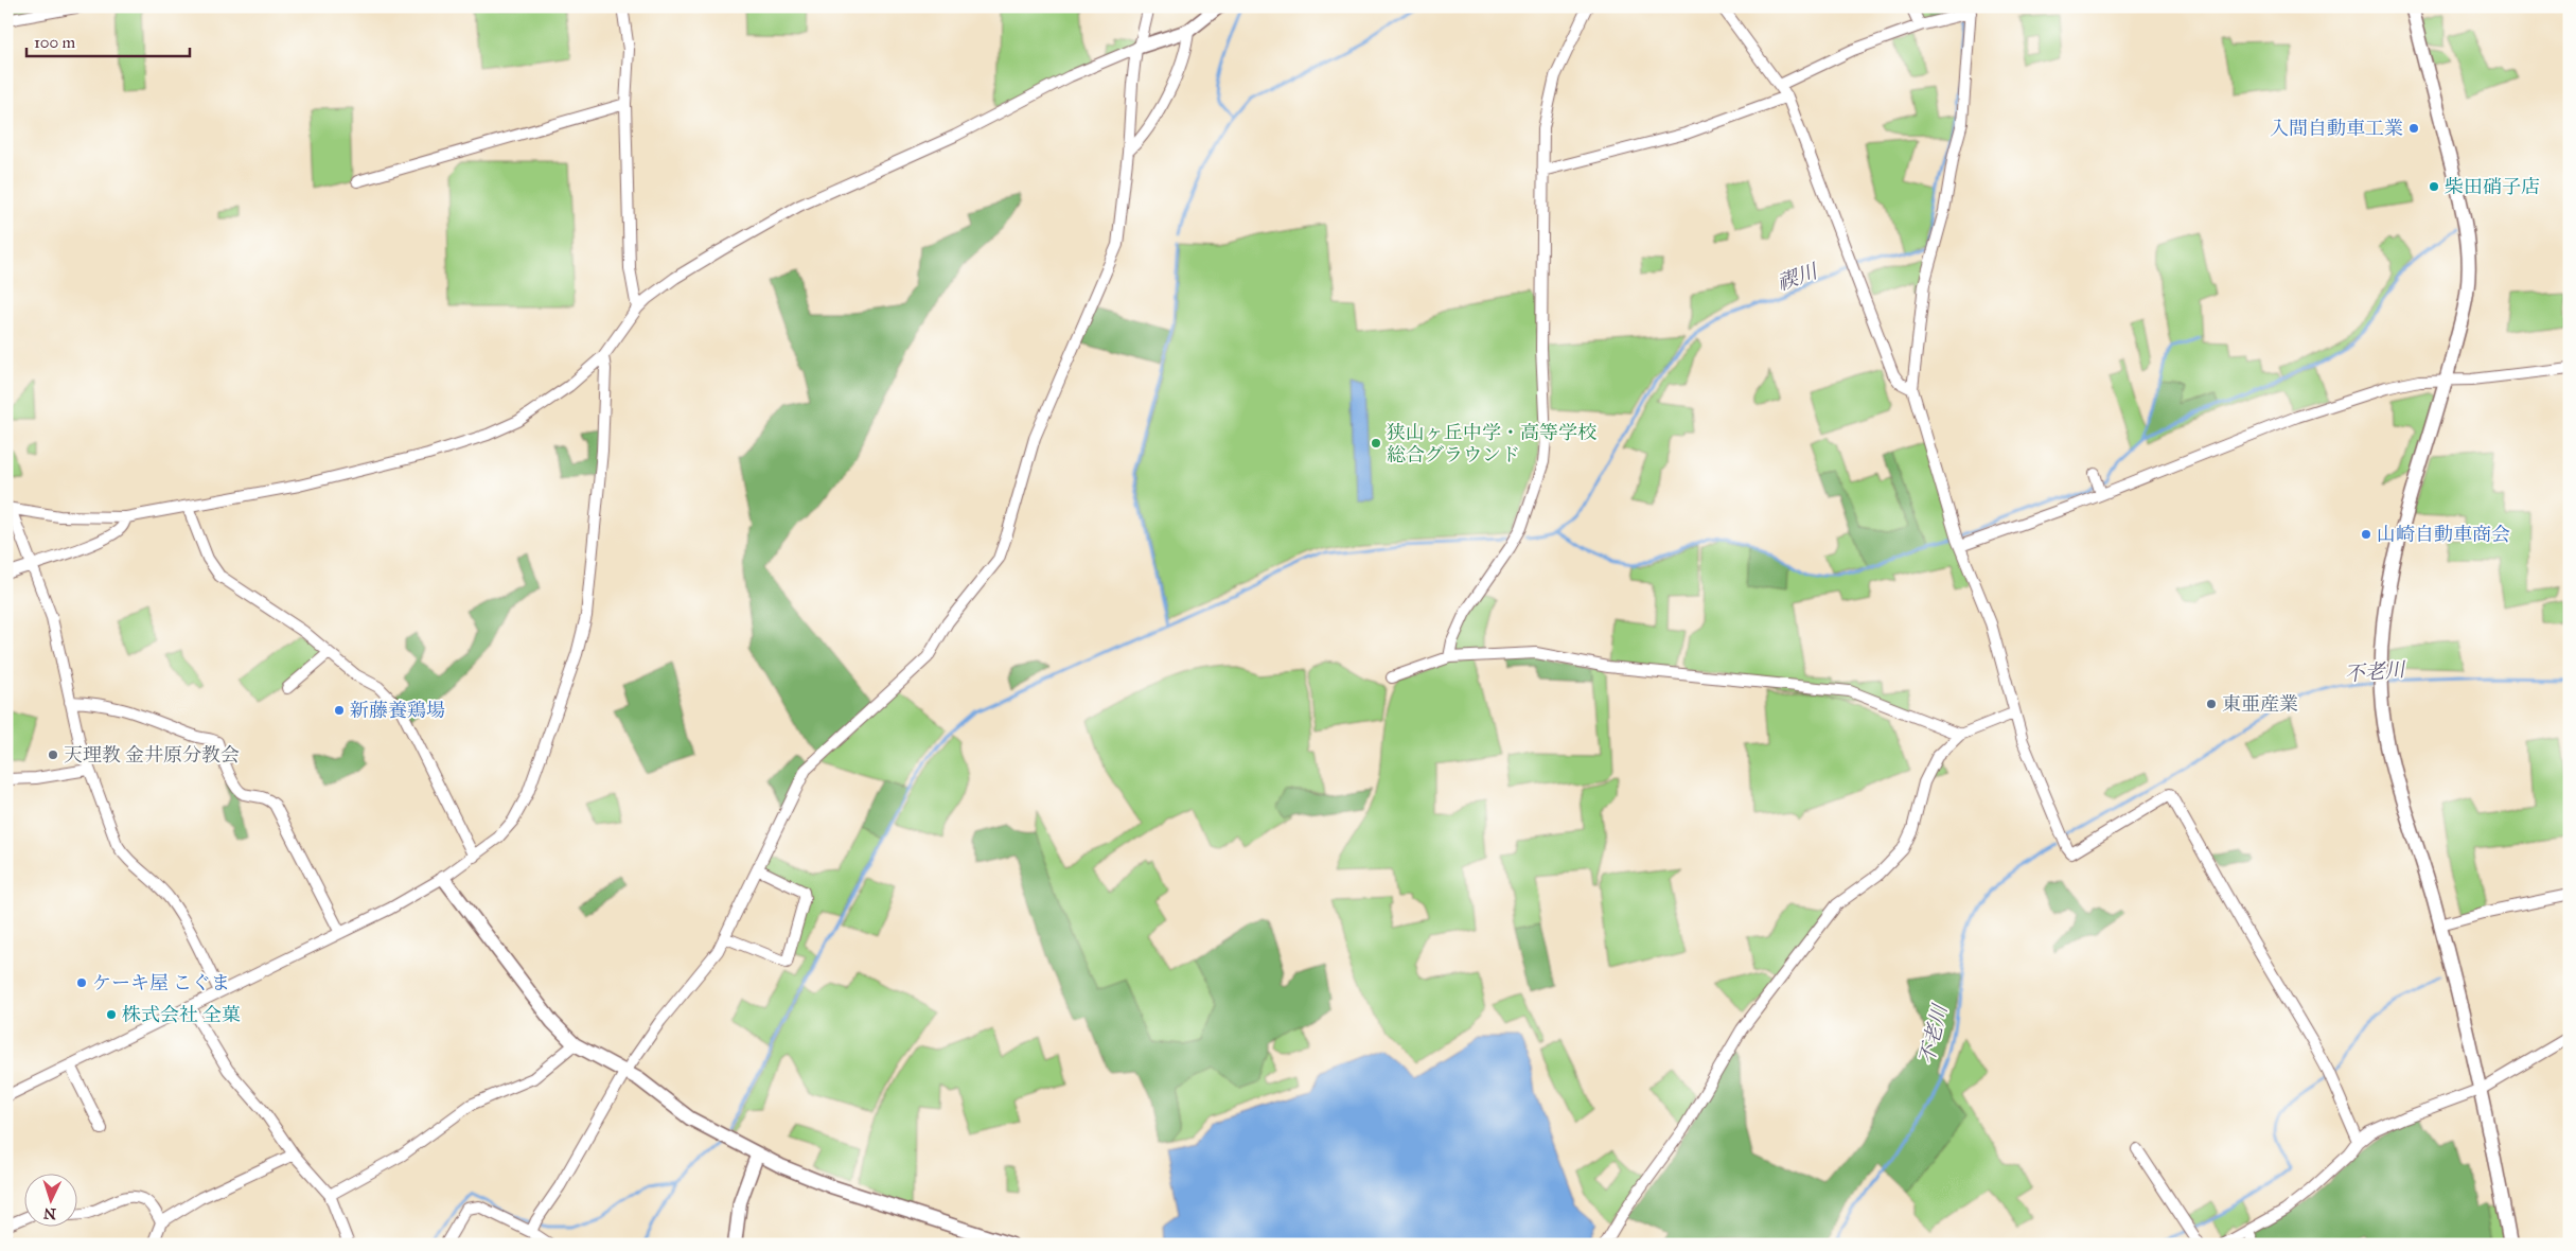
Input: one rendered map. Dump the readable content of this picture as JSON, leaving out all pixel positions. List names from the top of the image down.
{
  "water": ["禊川", "不老川"],
  "places": [
    "入間自動車工業",
    "柴田硝子店",
    "狭山ヶ丘中学・高等学校 総合グラウンド",
    "山崎自動車商会",
    "東亜産業",
    "新藤養鶏場",
    "天理教 金井原分教会",
    "ケーキ屋 こぐま",
    "株式会社 全菓"
  ],
  "scale_bar": "100 m",
  "north": "bottom"
}
